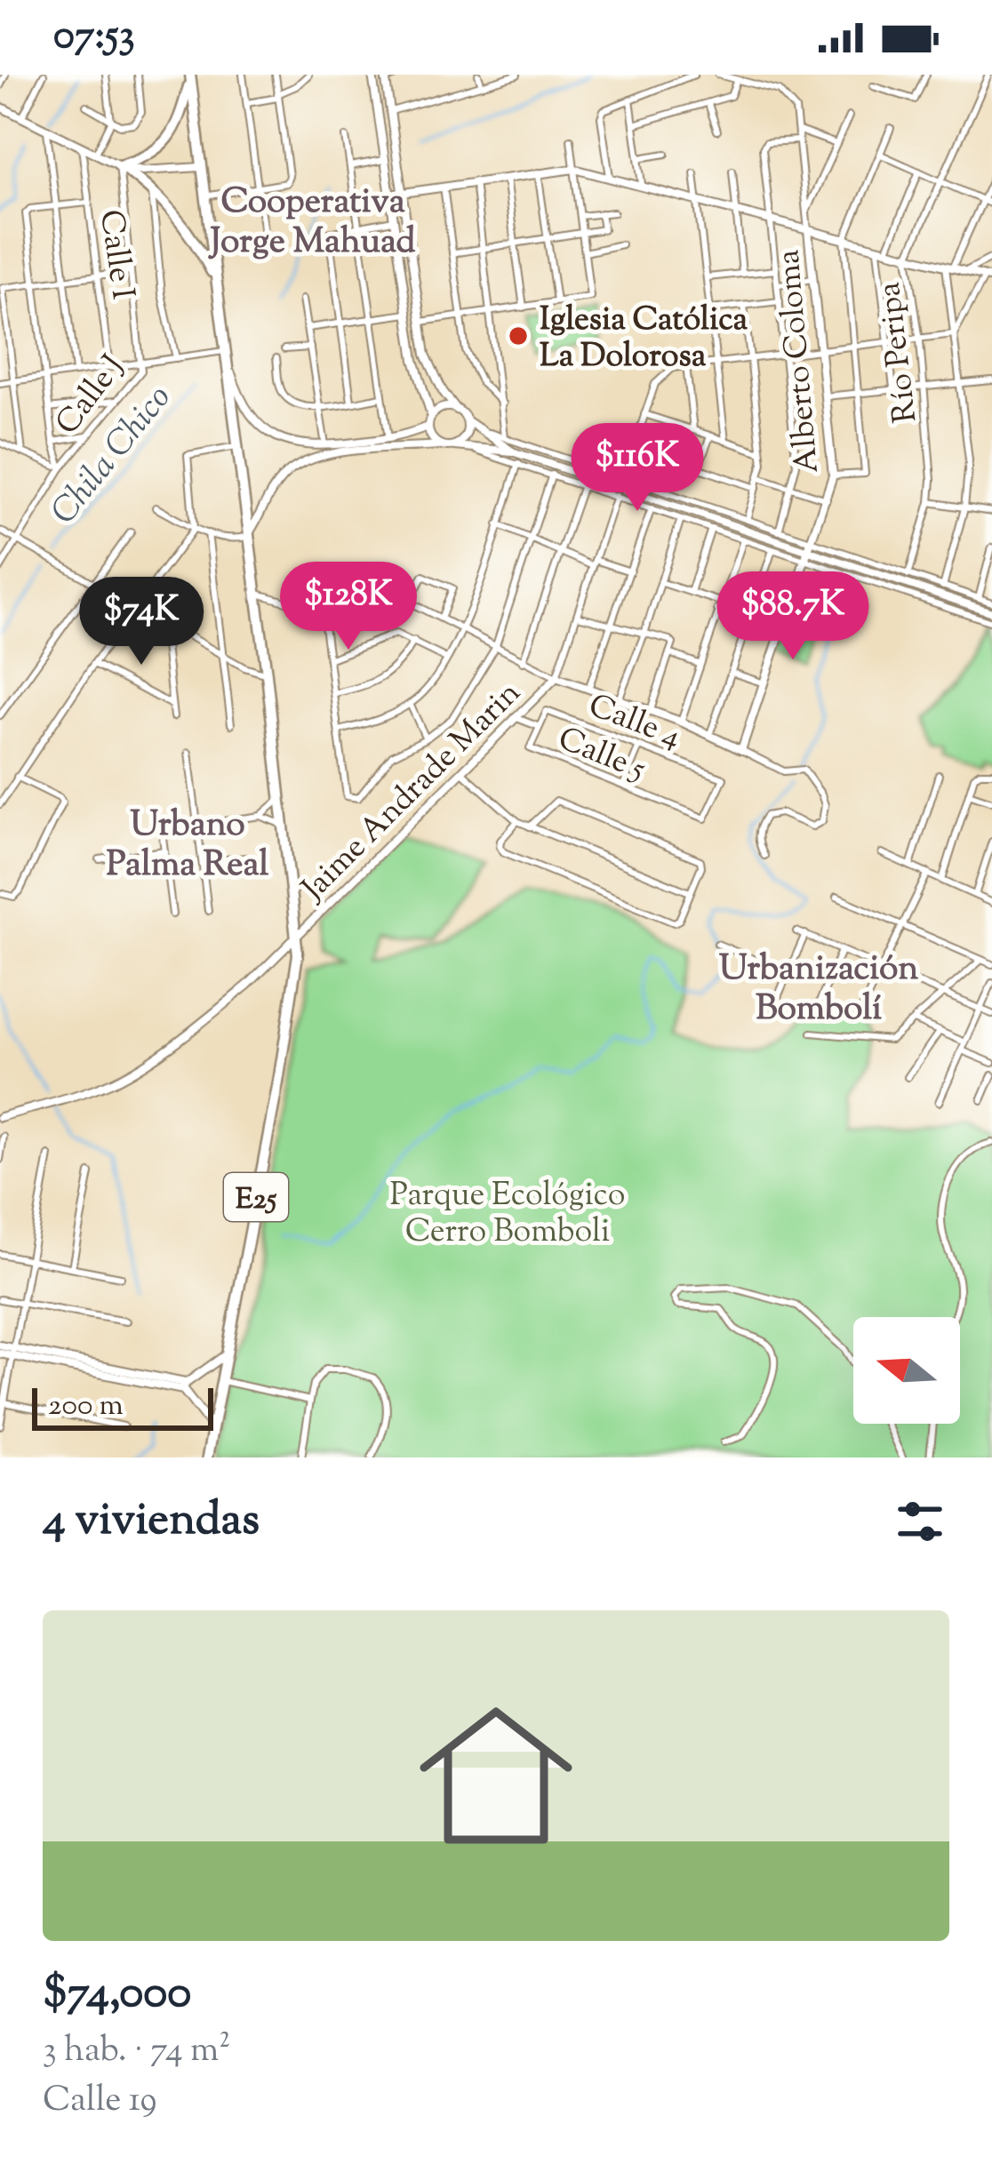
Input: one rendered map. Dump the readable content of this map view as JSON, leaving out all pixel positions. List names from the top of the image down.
{
  "streets": {
    "highway": ["E25"],
    "main road": ["Alberto Coloma", "Jaime Andrade Marin"],
    "street": [
      "Calle I",
      "Río Peripa",
      "Calle J",
      "Calle 4",
      "Calle 5"
    ]
  },
  "crossings": [
    ["Calle 4", "Calle 5"],
    ["Calle 5", "Jaime Andrade Marin"],
    ["Jaime Andrade Marin", "E25"]
  ],
  "districts": ["Cooperativa Jorge Mahuad", "Urbano Palma Real", "Urbanización Bombolí"],
  "water": ["Chila Chico"],
  "parks": ["Parque Ecológico Cerro Bomboli"],
  "places": ["Iglesia Católica La Dolorosa"],
  "scale_bar": "200 m",
  "north": "left",
  "page": {
    "status": "07:53",
    "price": [
      "$116K",
      "$128K",
      "$88.7K",
      "$74K"
    ],
    "scale": "200 m",
    "heading": "4 viviendas",
    "list": [
      {
        "name": "$74,000",
        "note": "3 hab. · 74 m² · Calle 19"
      }
    ]
  }
}
